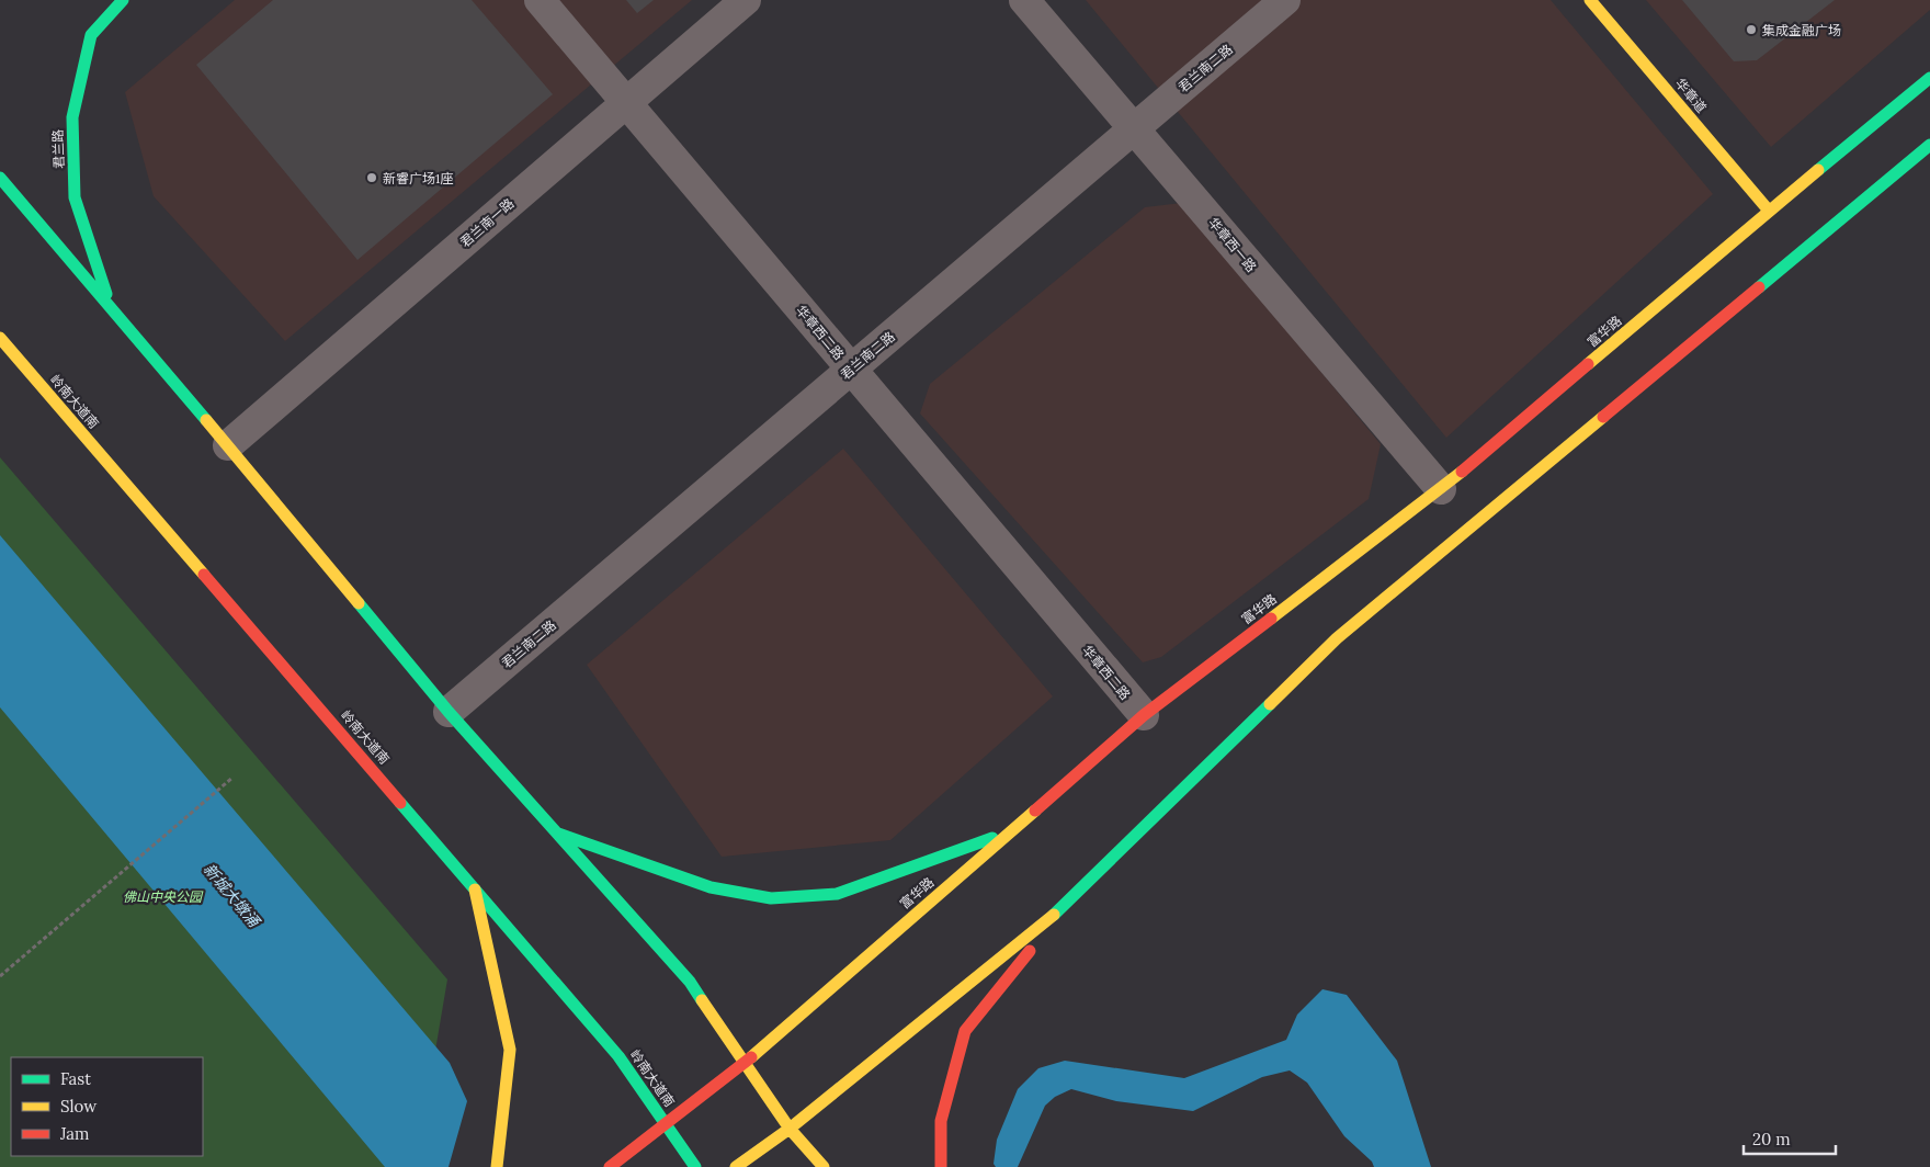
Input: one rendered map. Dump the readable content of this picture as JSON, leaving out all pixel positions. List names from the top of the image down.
{
  "streets": {
    "main road": [
      "华章道",
      "君兰路",
      "富华路",
      "岭南大道南"
    ],
    "street": [
      "君兰南二路",
      "君兰南一路",
      "华章西一路",
      "华章西二路"
    ]
  },
  "crossings": [
    ["君兰南二路", "华章西一路"],
    ["君兰南二路", "华章西二路"],
    ["华章道", "富华路"],
    ["君兰南一路", "华章西二路"],
    ["华章西一路", "富华路"],
    ["富华路", "华章西二路"],
    ["富华路", "岭南大道南"]
  ],
  "water": ["新城大墩涌"],
  "parks": ["佛山中央公园"],
  "places": ["集成金融广场", "新睿广场1座"],
  "legend": ["Fast", "Slow", "Jam"],
  "scale_bar": "20 m"
}
